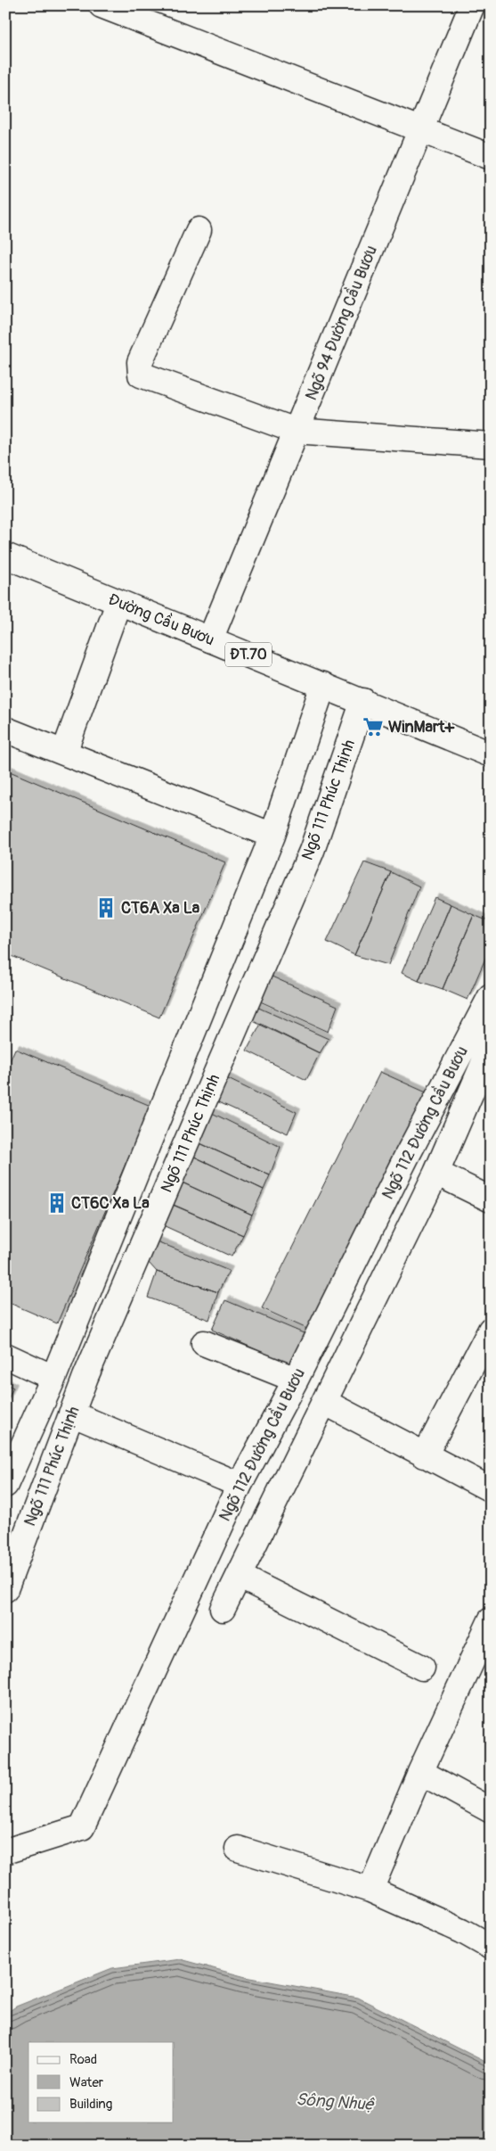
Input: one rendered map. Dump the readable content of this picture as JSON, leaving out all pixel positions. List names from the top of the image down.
{
  "streets": {
    "street": [
      "Ngõ 94 Đường Cầu Bươu",
      "Đường Cầu Bươu",
      "ĐT.70",
      "Ngõ 111 Phúc Thịnh",
      "Ngõ 112 Đường Cầu Bươu"
    ]
  },
  "crossings": [
    ["Ngõ 94 Đường Cầu Bươu", "Đường Cầu Bươu"],
    ["Đường Cầu Bươu", "Ngõ 111 Phúc Thịnh"]
  ],
  "water": ["Sông Nhuệ"],
  "places": {
    "supermarket": ["WinMart+"],
    "building": ["CT6A Xa La", "CT6C Xa La"]
  },
  "legend": ["Road", "Water", "Building"]
}
